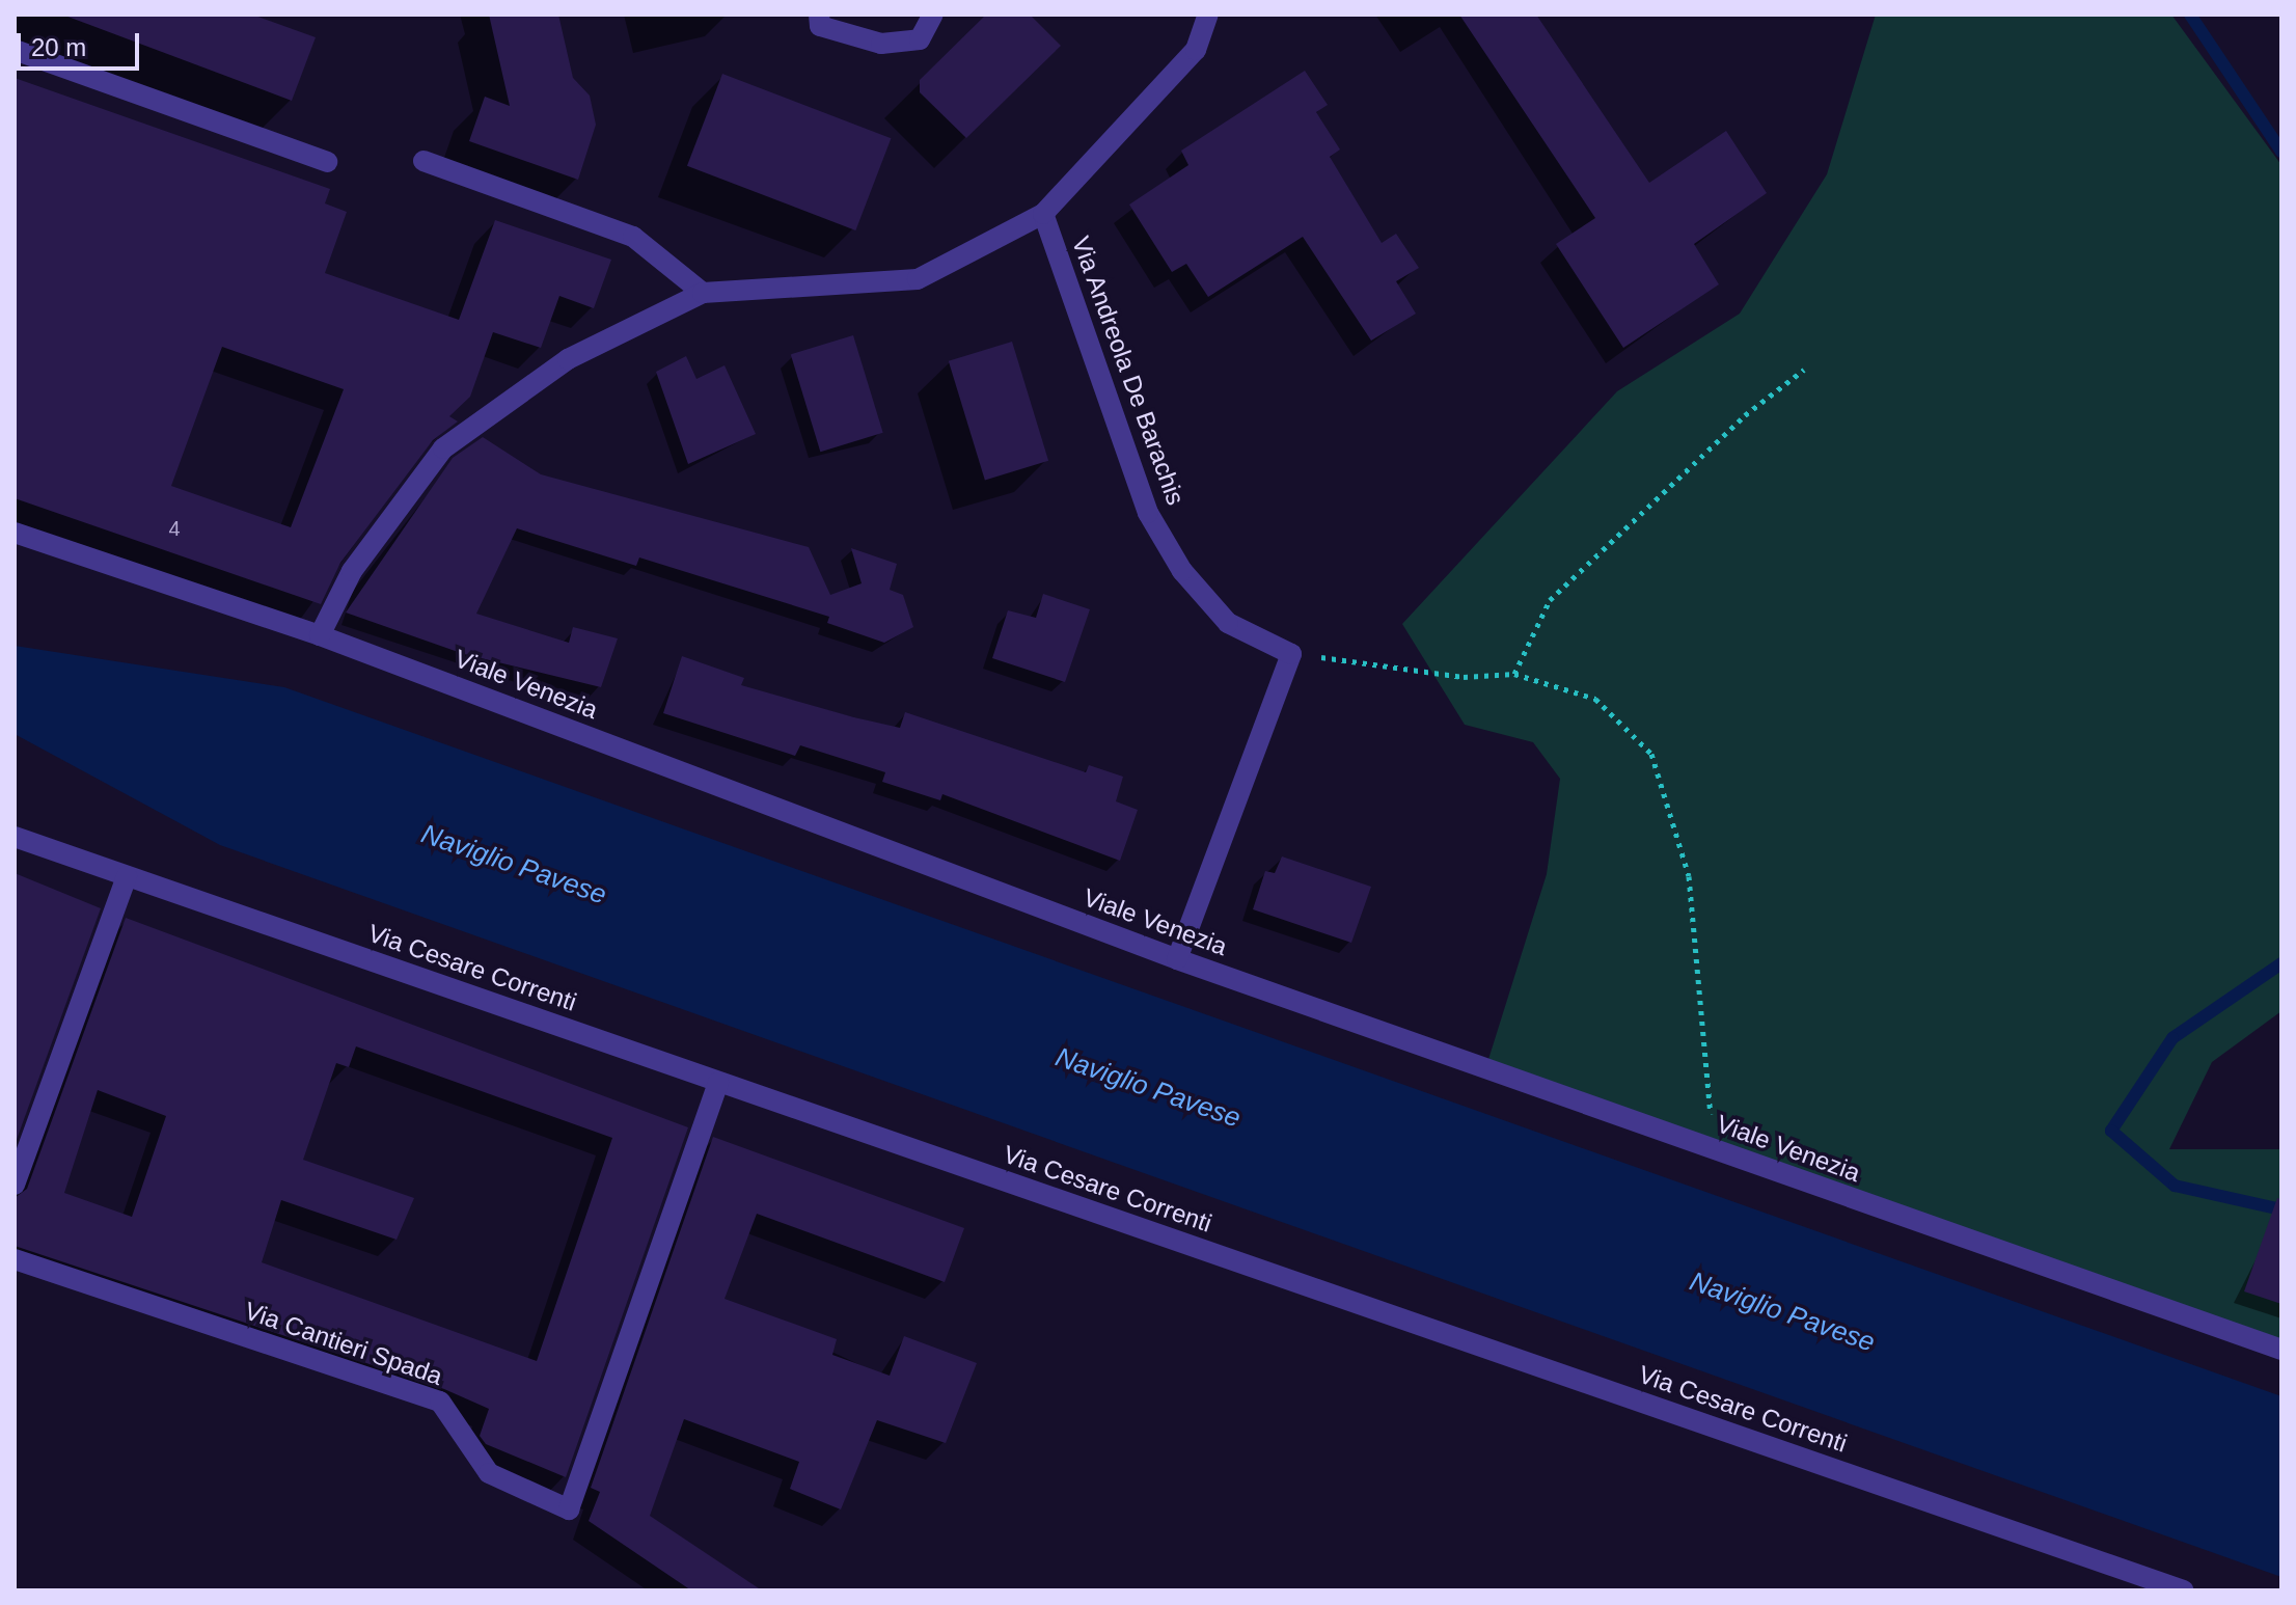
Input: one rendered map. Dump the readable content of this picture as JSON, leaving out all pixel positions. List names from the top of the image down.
{
  "streets": {
    "street": [
      "Via Andreola De Barachis",
      "Viale Venezia",
      "Via Cesare Correnti",
      "Via Cantieri Spada"
    ]
  },
  "crossings": [
    ["Via Andreola De Barachis", "Viale Venezia"],
    ["Via Cesare Correnti", "Via Cantieri Spada"]
  ],
  "water": ["Naviglio Pavese"],
  "house_numbers": ["4"],
  "scale_bar": "20 m"
}
